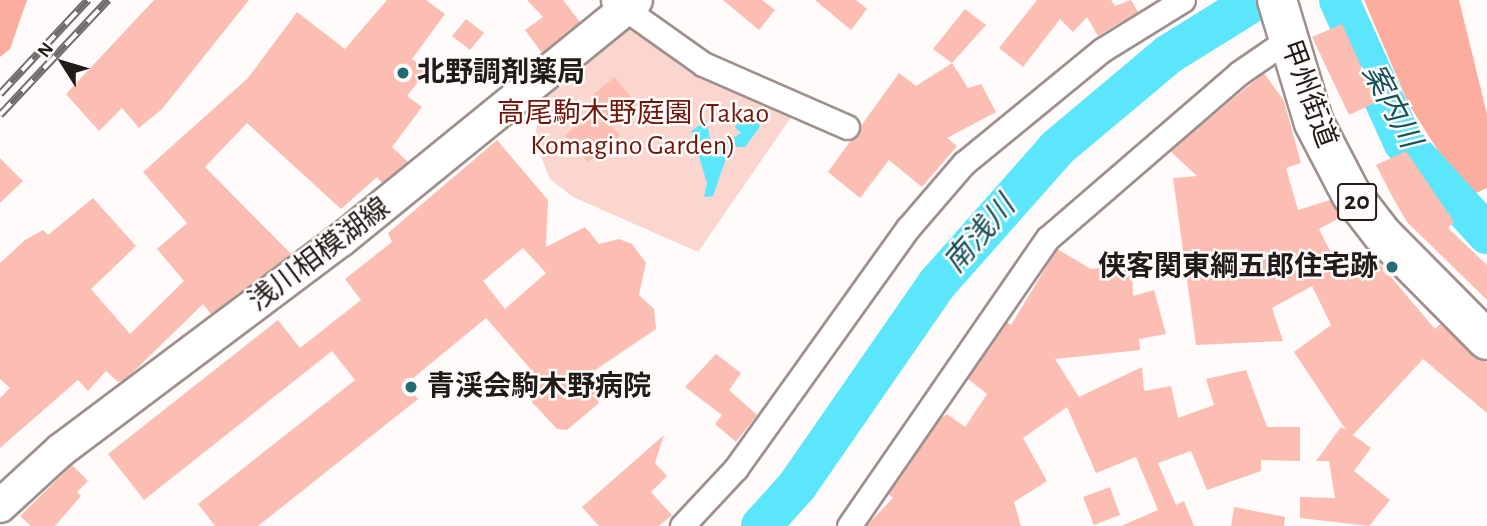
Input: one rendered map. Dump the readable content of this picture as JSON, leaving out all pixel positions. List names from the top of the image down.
{
  "streets": {
    "highway": ["甲州街道", "20"],
    "main road": ["浅川相模湖線"]
  },
  "water": ["案内川", "南浅川"],
  "parks": ["高尾駒木野庭園 (Takao Komagino Garden)"],
  "places": ["北野調剤薬局", "侠客関東綱五郎住宅跡", "青渓会駒木野病院"],
  "north": "top left"
}
